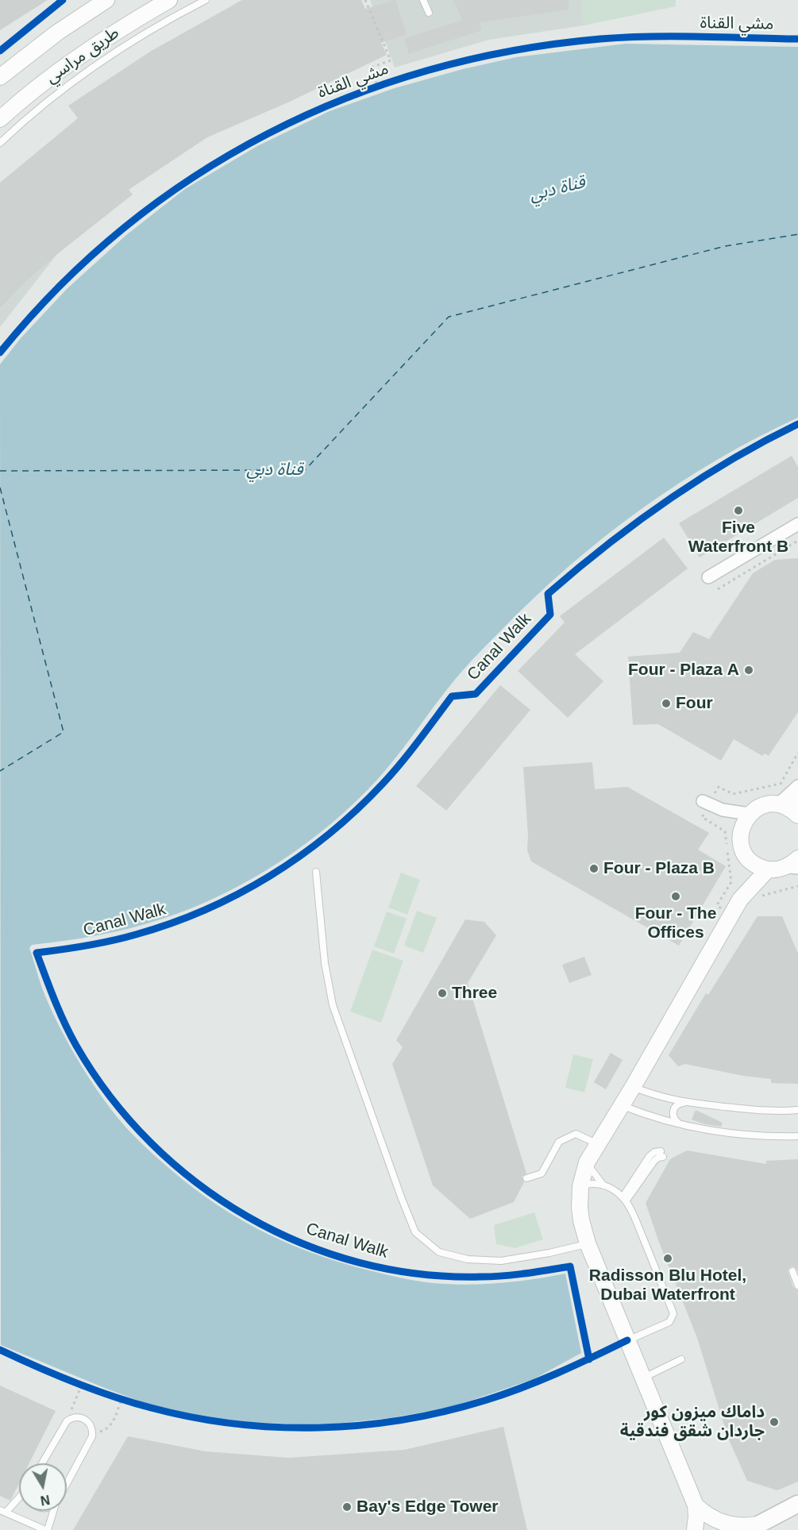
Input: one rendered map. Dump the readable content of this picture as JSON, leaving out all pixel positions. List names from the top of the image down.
{
  "streets": {
    "street": ["طريق مراسي"],
    "cycle path": ["مشي القناة", "Canal Walk"]
  },
  "water": ["قناة دبي"],
  "places": [
    "Five Waterfront B",
    "Four - Plaza A",
    "Four",
    "Four - Plaza B",
    "Four - The Offices",
    "Three",
    "Radisson Blu Hotel, Dubai Waterfront",
    "داماك ميزون كور جاردان شقق فندقية",
    "Bay's Edge Tower"
  ],
  "north": "bottom"
}
